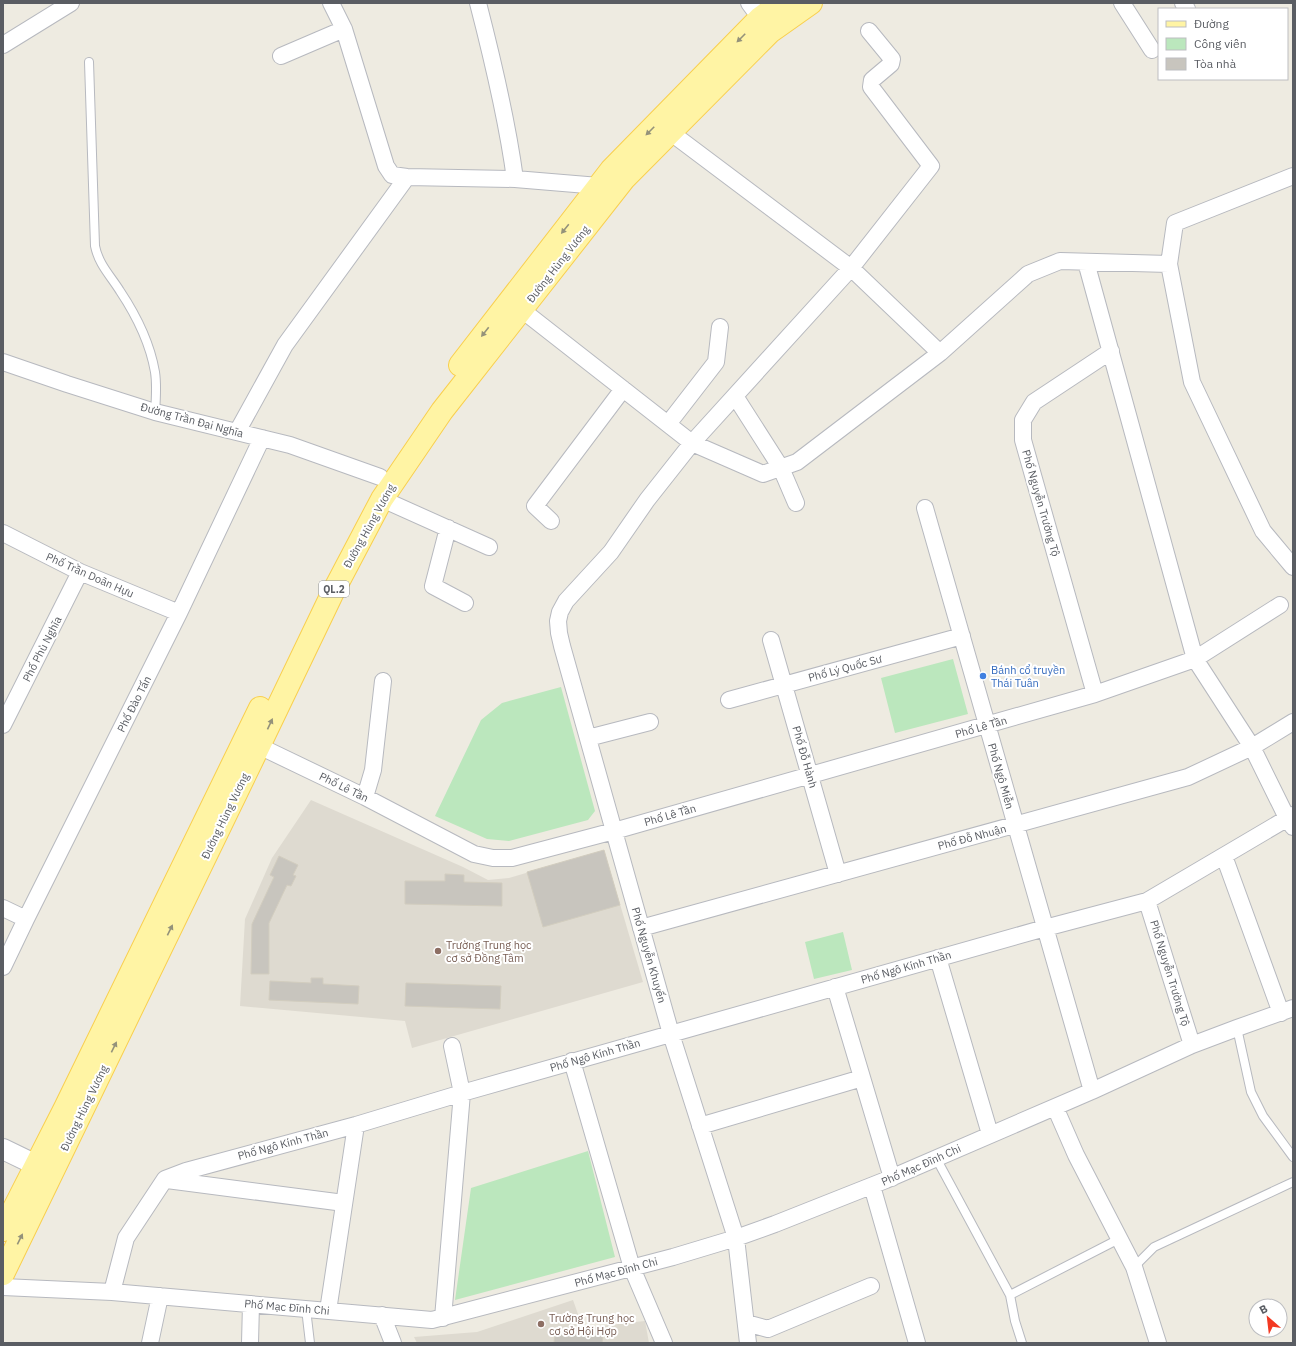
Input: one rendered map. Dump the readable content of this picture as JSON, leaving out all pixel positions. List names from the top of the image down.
{
  "streets": {
    "main road": ["Đường Hùng Vương", "QL.2"],
    "street": [
      "Đường Trần Đại Nghĩa",
      "Phố Nguyễn Trường Tộ",
      "Phố Trần Doãn Hựu",
      "Phố Phù Nghĩa",
      "Phố Lý Quốc Sư",
      "Phố Đào Tấn",
      "Phố Lê Tần",
      "Phố Đỗ Hành",
      "Phố Ngô Miễn",
      "Phố Đỗ Nhuận",
      "Phố Nguyễn Khuyến",
      "Phố Ngô Kính Thần",
      "Phố Mạc Đĩnh Chi"
    ]
  },
  "crossings": [
    ["Đường Hùng Vương", "Đường Trần Đại Nghĩa"],
    ["Đường Hùng Vương", "Phố Lê Tần"],
    ["Đường Trần Đại Nghĩa", "Phố Đào Tấn"],
    ["Phố Nguyễn Trường Tộ", "Phố Lê Tần"],
    ["Phố Nguyễn Trường Tộ", "Phố Ngô Kính Thần"],
    ["Phố Nguyễn Trường Tộ", "Phố Mạc Đĩnh Chi"],
    ["Phố Trần Doãn Hựu", "Phố Phù Nghĩa"],
    ["Phố Trần Doãn Hựu", "Phố Đào Tấn"],
    ["Phố Lý Quốc Sư", "Phố Đỗ Hành"],
    ["Phố Lý Quốc Sư", "Phố Ngô Miễn"],
    ["Phố Lê Tần", "Phố Đỗ Hành"],
    ["Phố Lê Tần", "Phố Ngô Miễn"],
    ["Phố Lê Tần", "Phố Nguyễn Khuyến"],
    ["Phố Đỗ Hành", "Phố Đỗ Nhuận"],
    ["Phố Ngô Miễn", "Phố Đỗ Nhuận"],
    ["Phố Ngô Miễn", "Phố Ngô Kính Thần"],
    ["Phố Ngô Miễn", "Phố Mạc Đĩnh Chi"],
    ["Phố Đỗ Nhuận", "Phố Nguyễn Khuyến"],
    ["Phố Nguyễn Khuyến", "Phố Ngô Kính Thần"],
    ["Phố Nguyễn Khuyến", "Phố Mạc Đĩnh Chi"]
  ],
  "places": ["Bánh cổ truyền Thái Tuân", "Trường Trung học cơ sở Đồng Tâm", "Trường Trung học cơ sở Hội Hợp"],
  "legend": ["Đường", "Công viên", "Tòa nhà"],
  "north": "top left"
}
